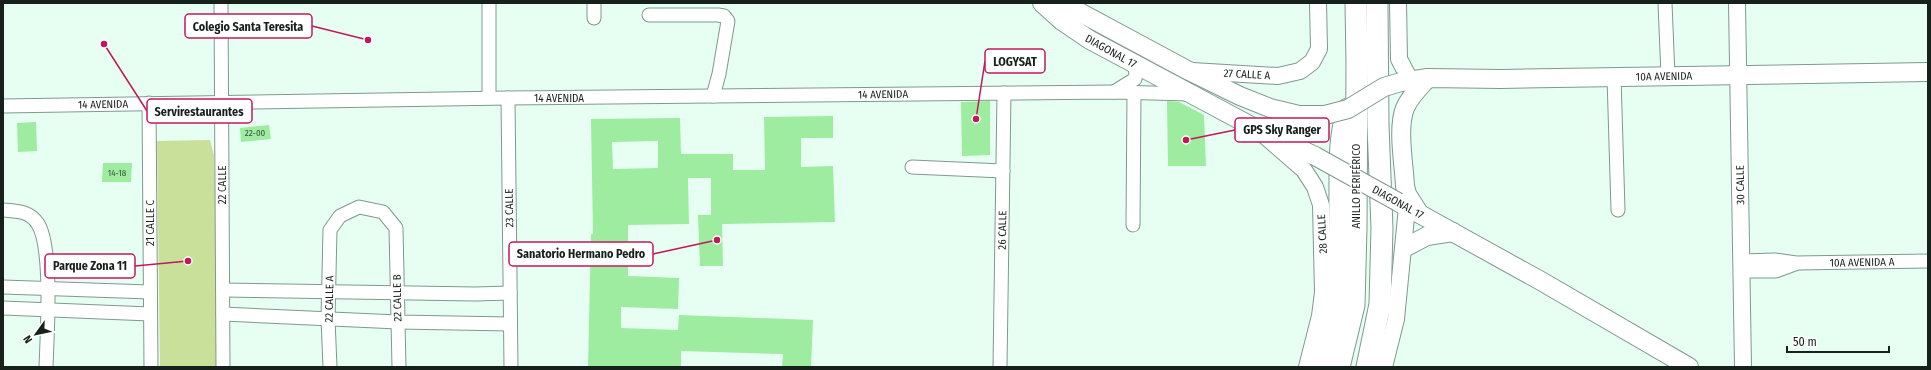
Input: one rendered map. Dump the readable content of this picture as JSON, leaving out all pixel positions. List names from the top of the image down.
{
  "streets": {
    "highway": ["ANILLO PERIFÉRICO"],
    "main road": ["DIAGONAL 17", "10A AVENIDA"],
    "street": [
      "27 CALLE A",
      "14 AVENIDA",
      "22 CALLE",
      "30 CALLE",
      "23 CALLE",
      "21 CALLE C",
      "26 CALLE",
      "28 CALLE",
      "10A AVENIDA A",
      "22 CALLE B",
      "22 CALLE A"
    ]
  },
  "crossings": [
    ["DIAGONAL 17", "27 CALLE A"],
    ["DIAGONAL 17", "10A AVENIDA"],
    ["DIAGONAL 17", "14 AVENIDA"],
    ["DIAGONAL 17", "28 CALLE"],
    ["10A AVENIDA", "30 CALLE"],
    ["14 AVENIDA", "22 CALLE"],
    ["14 AVENIDA", "23 CALLE"],
    ["14 AVENIDA", "21 CALLE C"],
    ["14 AVENIDA", "26 CALLE"],
    ["30 CALLE", "10A AVENIDA A"],
    ["22 CALLE B", "22 CALLE A"]
  ],
  "places": [
    "Colegio Santa Teresita",
    "Servirestaurantes",
    "LOGYSAT",
    "GPS Sky Ranger",
    "Sanatorio Hermano Pedro",
    "Parque Zona 11"
  ],
  "house_numbers": ["22-00", "14-18"],
  "scale_bar": "50 m",
  "north": "bottom left"
}
